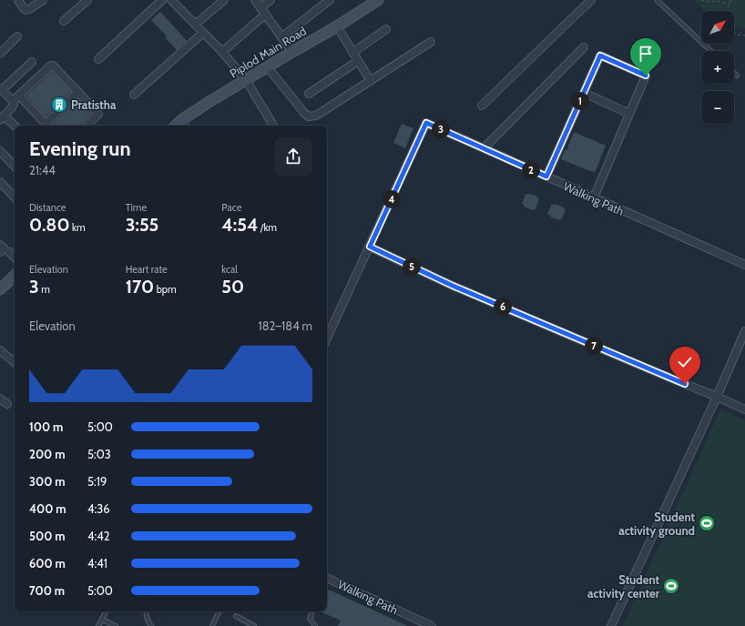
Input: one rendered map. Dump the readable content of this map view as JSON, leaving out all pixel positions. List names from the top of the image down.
{
  "streets": {
    "street": ["Piplod Main Road", "Walking Path"]
  },
  "places": {
    "building": ["Pratistha"],
    "sports": ["Student activity ground", "Student activity center"]
  },
  "north": "top right",
  "page": {
    "map_buttons": ["+", "−"],
    "pins": [
      "1",
      "3",
      "2",
      "4",
      "5",
      "6",
      "7"
    ],
    "heading": ["Evening run", "21:44"],
    "stats": [
      ["Distance", "0.80 km"],
      ["Time", "3:55"],
      ["Pace", "4:54 /km"],
      ["Elevation", "3 m"],
      ["Heart rate", "170 bpm"],
      ["kcal", "50"]
    ],
    "chart": ["Elevation", "182–184 m"],
    "list": [
      {
        "name": "100 m",
        "note": "5:00"
      },
      {
        "name": "200 m",
        "note": "5:03"
      },
      {
        "name": "300 m",
        "note": "5:19"
      },
      {
        "name": "400 m",
        "note": "4:36"
      },
      {
        "name": "500 m",
        "note": "4:42"
      },
      {
        "name": "600 m",
        "note": "4:41"
      },
      {
        "name": "700 m",
        "note": "5:00"
      }
    ]
  }
}
